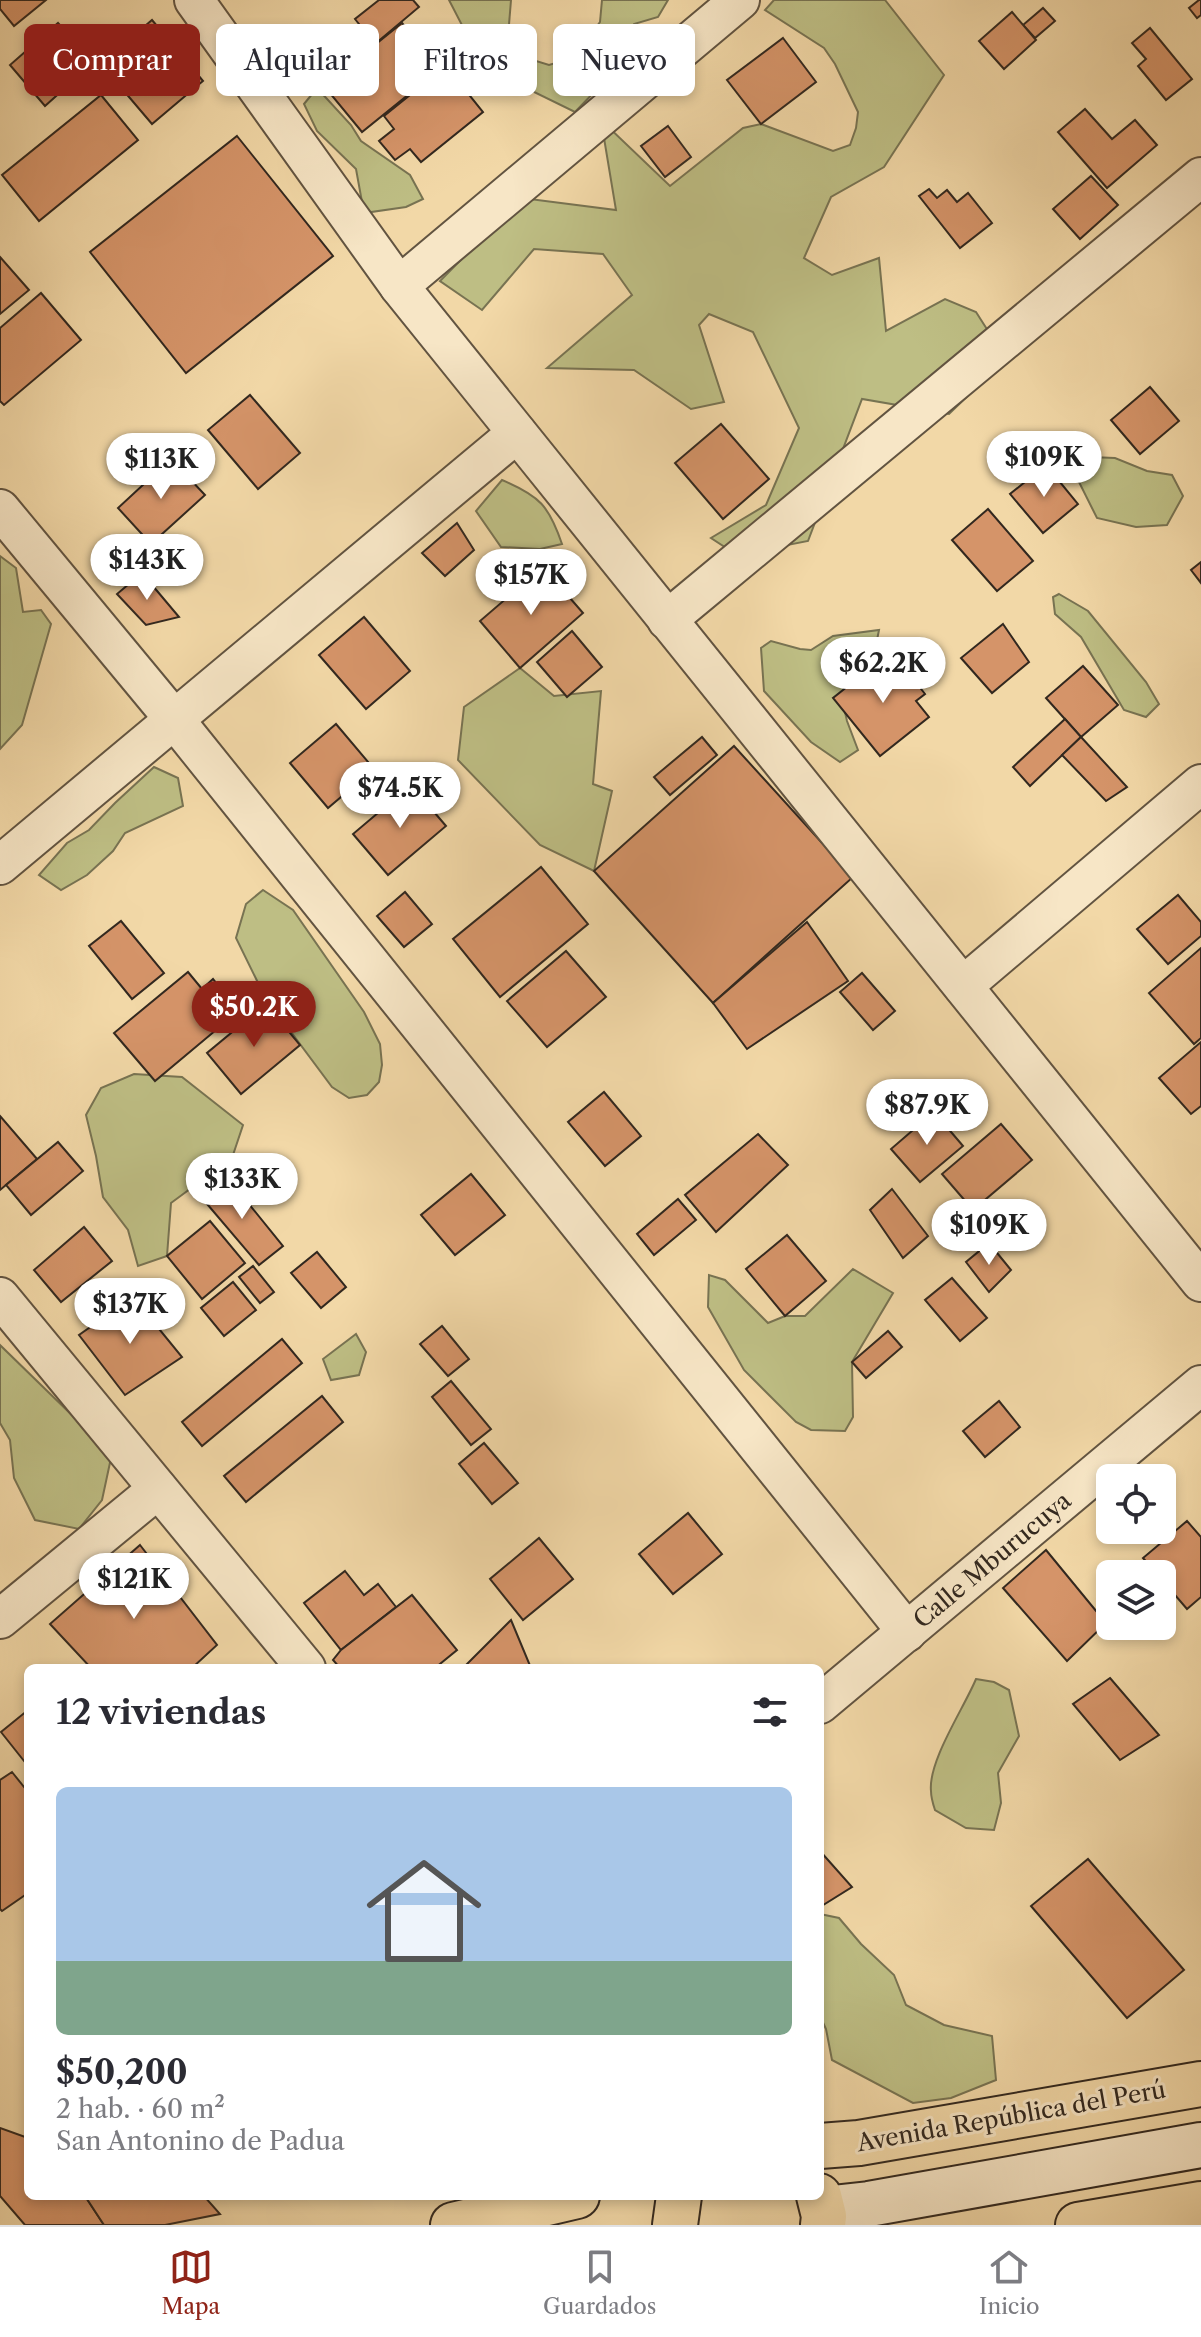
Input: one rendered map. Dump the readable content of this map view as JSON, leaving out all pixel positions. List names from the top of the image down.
{
  "streets": {
    "highway": ["Avenida República del Perú"],
    "street": ["Calle Mburucuya"]
  },
  "page": {
    "chip": [
      "Comprar",
      "Alquilar",
      "Filtros",
      "Nuevo"
    ],
    "price": [
      "$109K",
      "$113K",
      "$143K",
      "$157K",
      "$62.2K",
      "$74.5K",
      "$50.2K",
      "$87.9K",
      "$133K",
      "$109K",
      "$137K",
      "$121K"
    ],
    "heading": "12 viviendas",
    "list": [
      {
        "name": "$50,200",
        "note": "2 hab. · 60 m² · San Antonino de Padua"
      }
    ],
    "tabs": ["Mapa", "Guardados", "Inicio"]
  }
}
